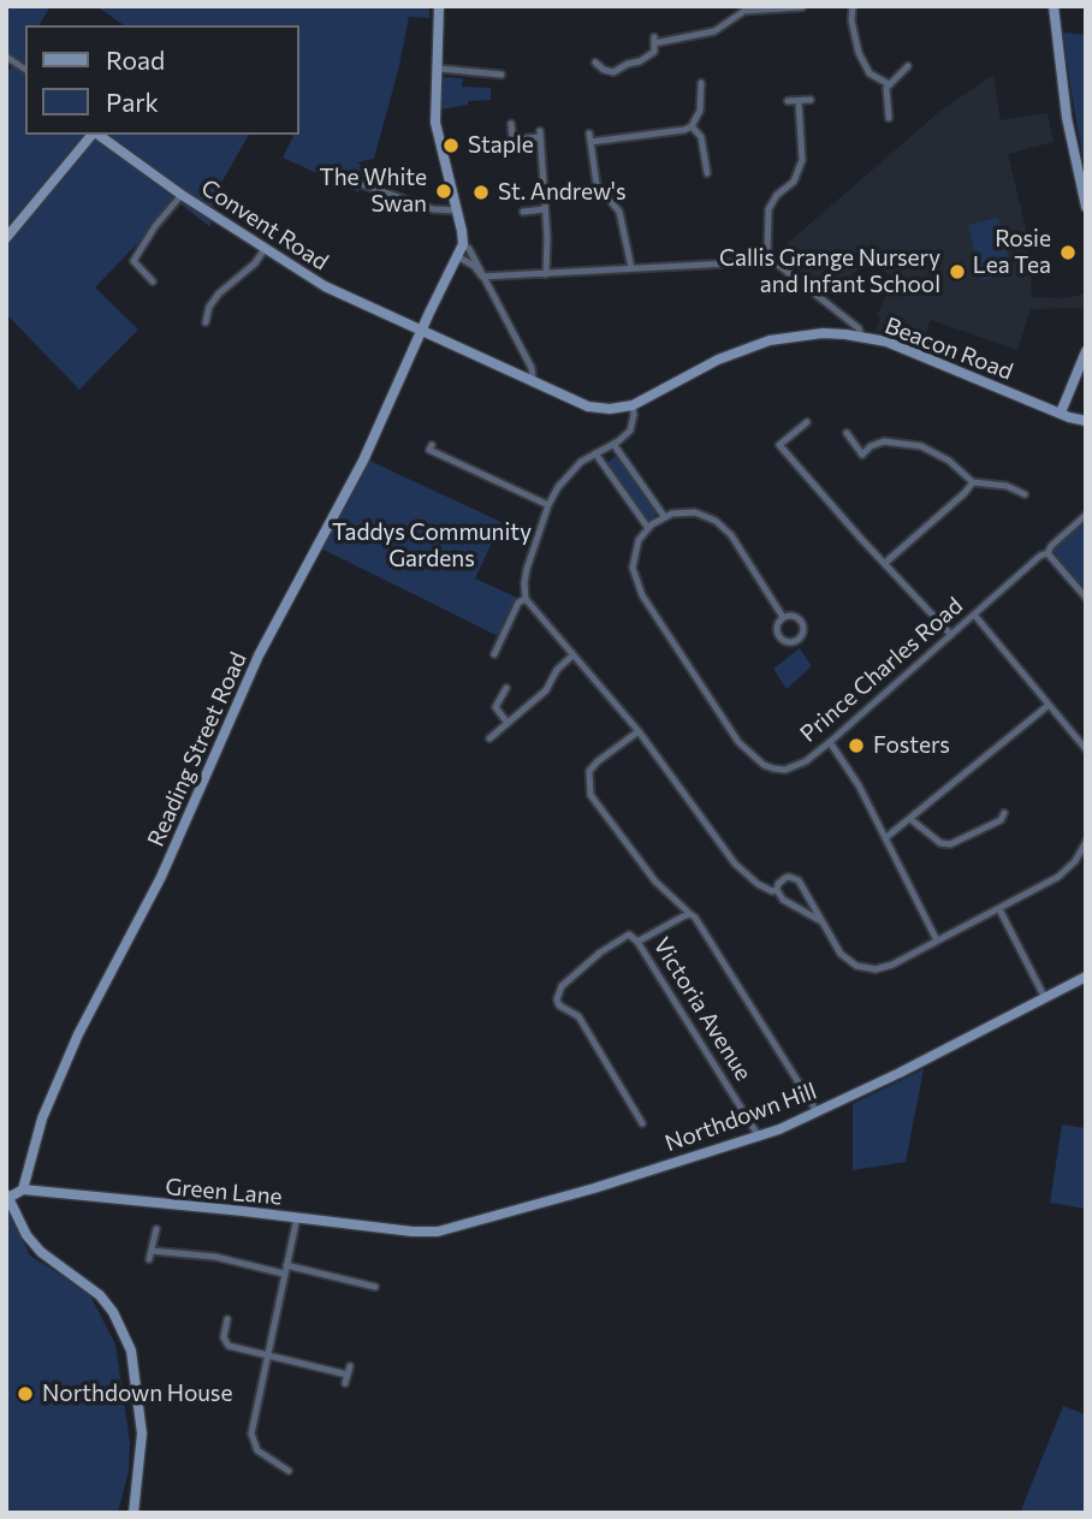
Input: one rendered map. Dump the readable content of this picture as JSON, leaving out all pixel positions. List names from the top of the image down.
{
  "streets": {
    "street": [
      "Convent Road",
      "Beacon Road",
      "Prince Charles Road",
      "Reading Street Road",
      "Victoria Avenue",
      "Northdown Hill",
      "Green Lane"
    ]
  },
  "crossings": [
    ["Convent Road", "Beacon Road"],
    ["Convent Road", "Reading Street Road"],
    ["Beacon Road", "Reading Street Road"],
    ["Reading Street Road", "Green Lane"],
    ["Victoria Avenue", "Northdown Hill"],
    ["Northdown Hill", "Green Lane"]
  ],
  "parks": ["Taddys Community Gardens"],
  "places": [
    "Staple",
    "The White Swan",
    "St. Andrew's",
    "Rosie Lea Tea",
    "Callis Grange Nursery and Infant School",
    "Fosters",
    "Northdown House"
  ],
  "legend": ["Road", "Park"]
}
